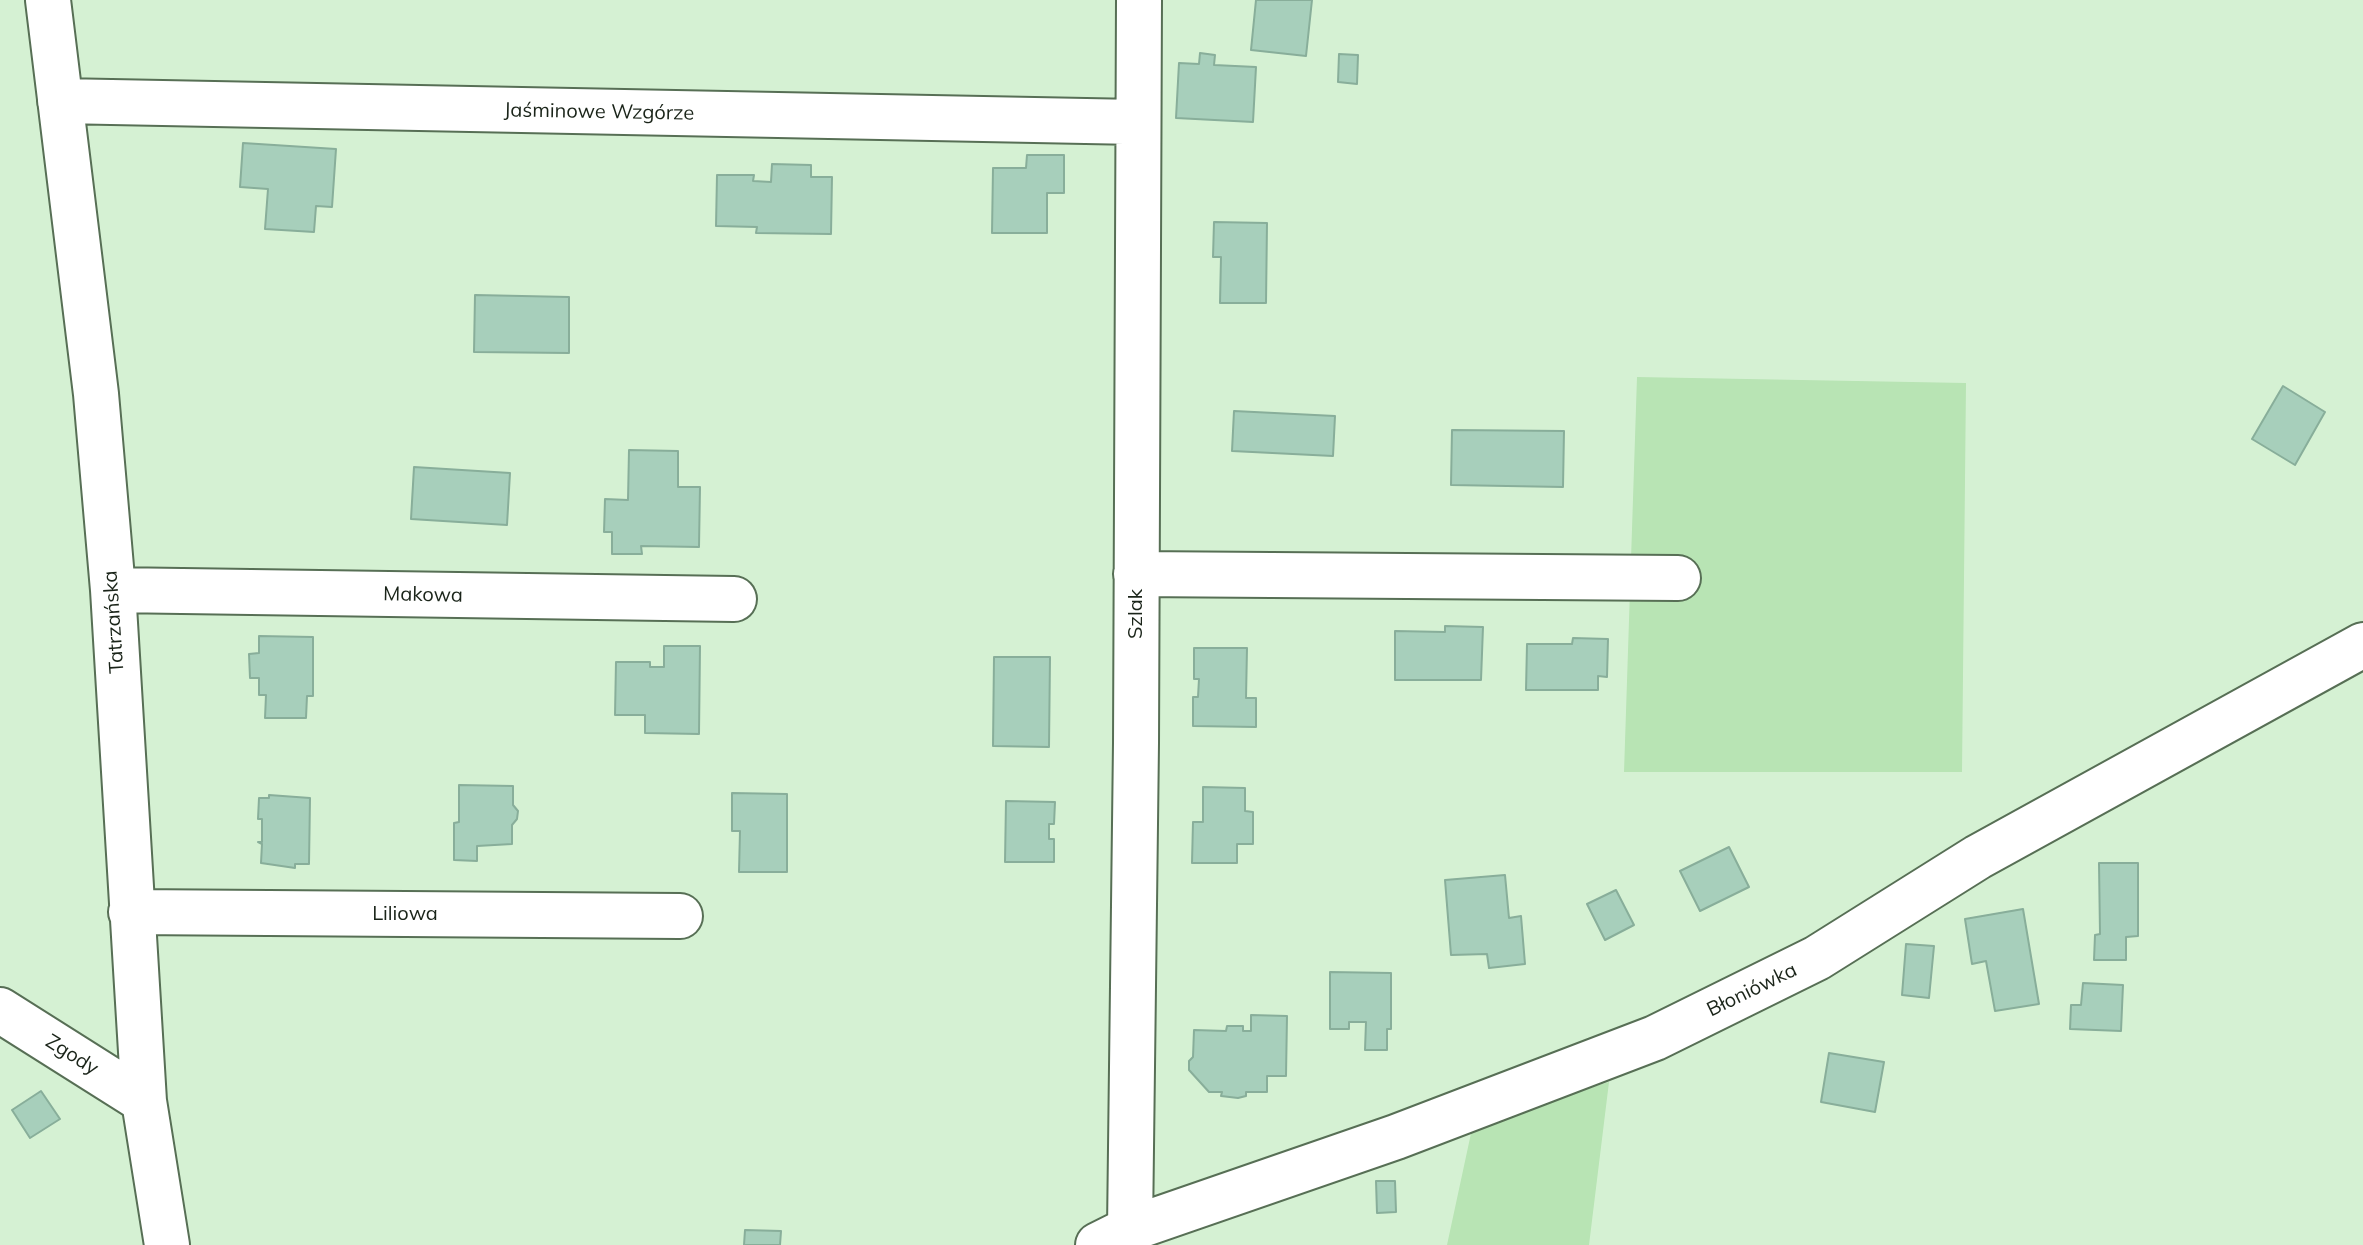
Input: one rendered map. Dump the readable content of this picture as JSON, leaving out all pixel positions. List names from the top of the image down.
{
  "streets": {
    "street": [
      "Jaśminowe Wzgórze",
      "Makowa",
      "Szlak",
      "Tatrzańska",
      "Liliowa",
      "Błoniówka",
      "Zgody"
    ]
  },
  "crossings": [
    ["Jaśminowe Wzgórze", "Szlak"],
    ["Jaśminowe Wzgórze", "Tatrzańska"],
    ["Makowa", "Tatrzańska"],
    ["Szlak", "Błoniówka"],
    ["Tatrzańska", "Liliowa"],
    ["Tatrzańska", "Zgody"]
  ]
}
